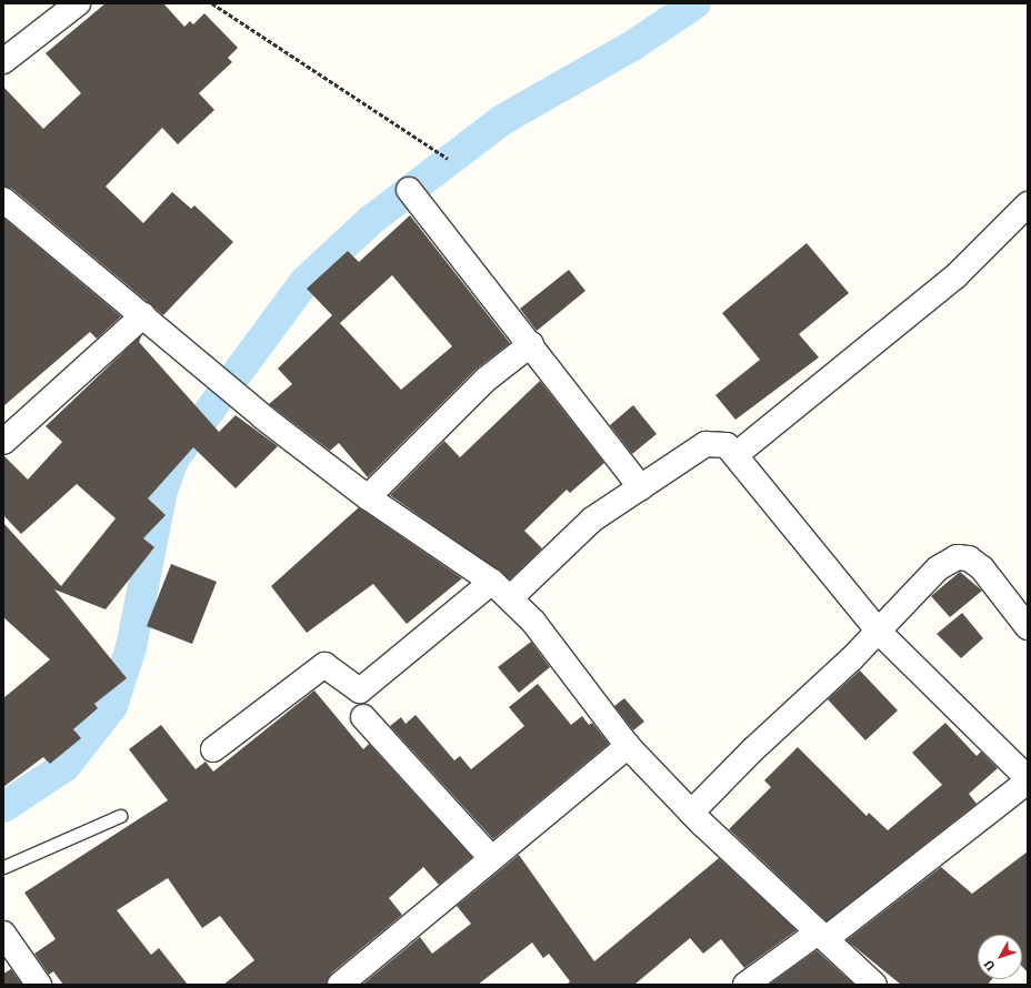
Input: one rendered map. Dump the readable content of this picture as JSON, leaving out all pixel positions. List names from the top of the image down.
{
  "north": "bottom left"
}
